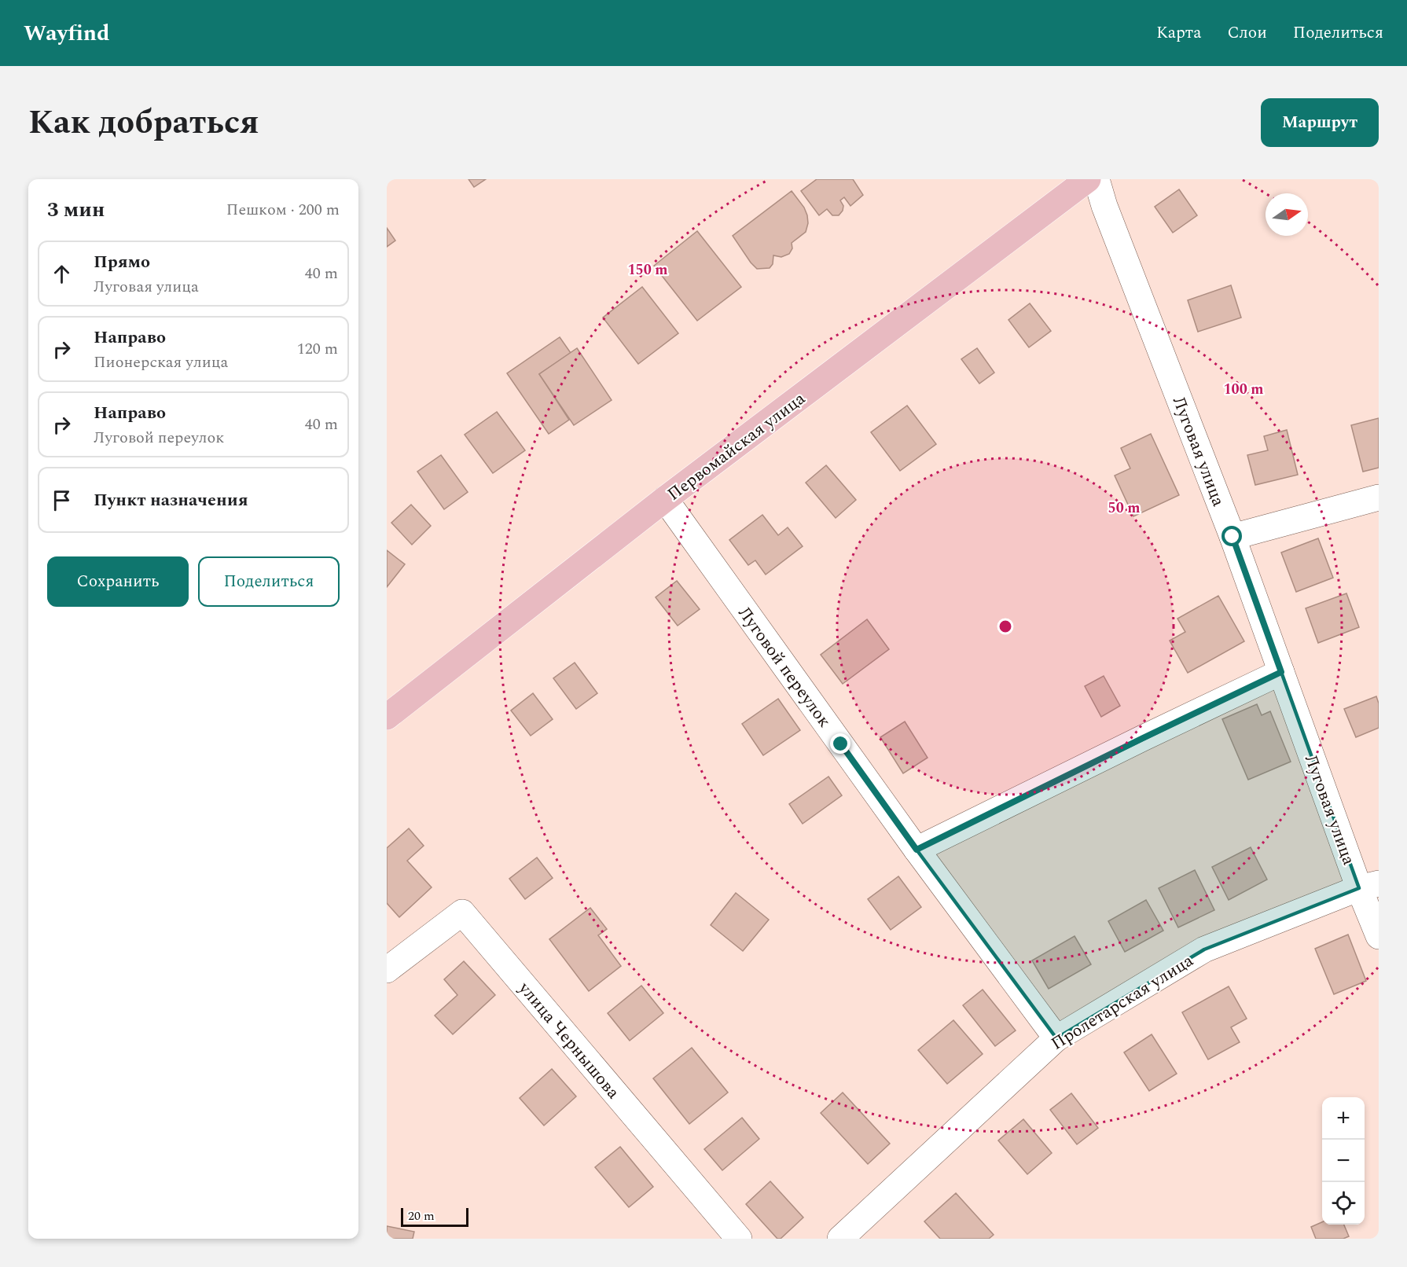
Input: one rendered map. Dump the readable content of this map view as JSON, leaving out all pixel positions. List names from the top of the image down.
{
  "streets": {
    "main road": ["Первомайская улица"],
    "street": [
      "Луговая улица",
      "Луговой переулок",
      "Пролетарская улица",
      "улица Чернышова"
    ]
  },
  "crossings": [
    ["Первомайская улица", "Луговой переулок"],
    ["Луговая улица", "Пролетарская улица"],
    ["Луговой переулок", "Пролетарская улица"]
  ],
  "scale_bar": "20 m",
  "north": "right",
  "page": {
    "header": "Wayfind",
    "nav": ["Карта", "Слои", "Поделиться"],
    "title": "Как добраться",
    "buttons": [
      "Маршрут",
      ["Сохранить", "Поделиться"]
    ],
    "heading": ["3 мин", "Пешком · 200 m"],
    "list": [
      ["Прямо", "Луговая улица", "40 m"],
      ["Направо", "Пионерская улица", "120 m"],
      ["Направо", "Луговой переулок", "40 m"],
      "Пункт назначения"
    ],
    "map_buttons": ["+", "−"],
    "scale": "20 m"
  },
  "rings": ["150 m", "100 m", "50 m"]
}
